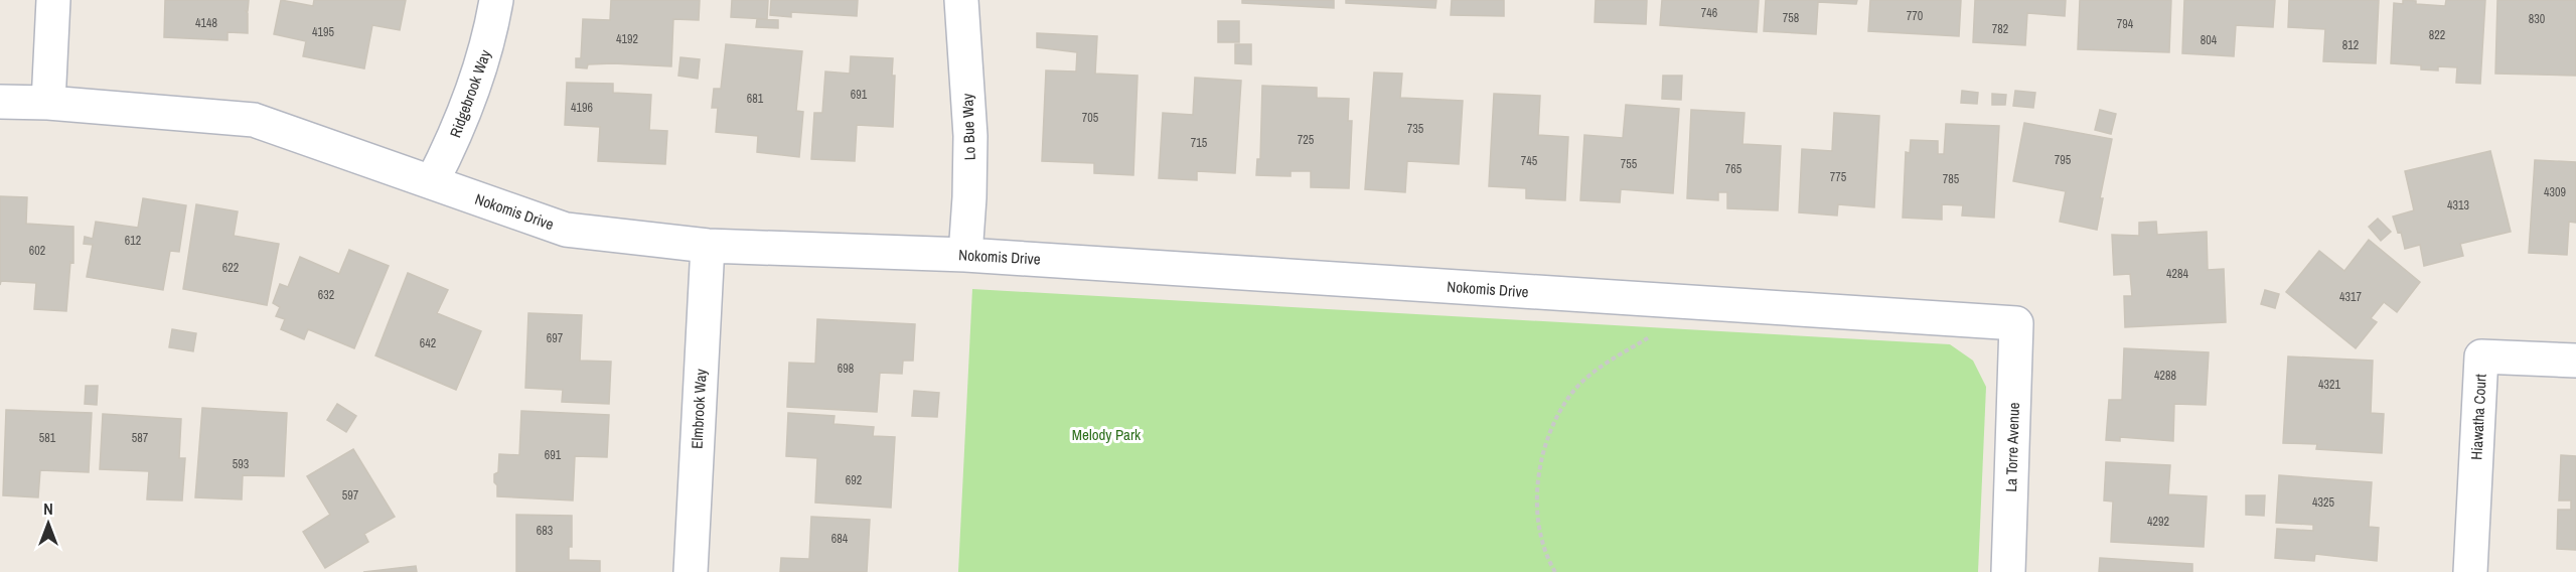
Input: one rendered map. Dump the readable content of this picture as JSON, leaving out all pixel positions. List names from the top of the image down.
{
  "streets": {
    "street": [
      "Ridgebrook Way",
      "Lo Bue Way",
      "Nokomis Drive",
      "Elmbrook Way",
      "Hiawatha Court",
      "La Torre Avenue"
    ]
  },
  "crossings": [
    ["Ridgebrook Way", "Nokomis Drive"],
    ["Lo Bue Way", "Nokomis Drive"],
    ["Nokomis Drive", "Elmbrook Way"],
    ["Nokomis Drive", "La Torre Avenue"]
  ],
  "parks": ["Melody Park"],
  "house_numbers": [
    "746",
    "770",
    "758",
    "830",
    "4148",
    "794",
    "782",
    "4195",
    "822",
    "4192",
    "804",
    "812",
    "691",
    "681",
    "4196",
    "705",
    "735",
    "725",
    "715",
    "795",
    "745",
    "755",
    "765",
    "775",
    "785",
    "4309",
    "4313",
    "612",
    "602",
    "622",
    "4284",
    "632",
    "4317",
    "697",
    "642",
    "698",
    "4288",
    "4321",
    "581",
    "587",
    "691",
    "593",
    "692",
    "597",
    "4325",
    "4292",
    "683",
    "684"
  ],
  "north": "top"
}
